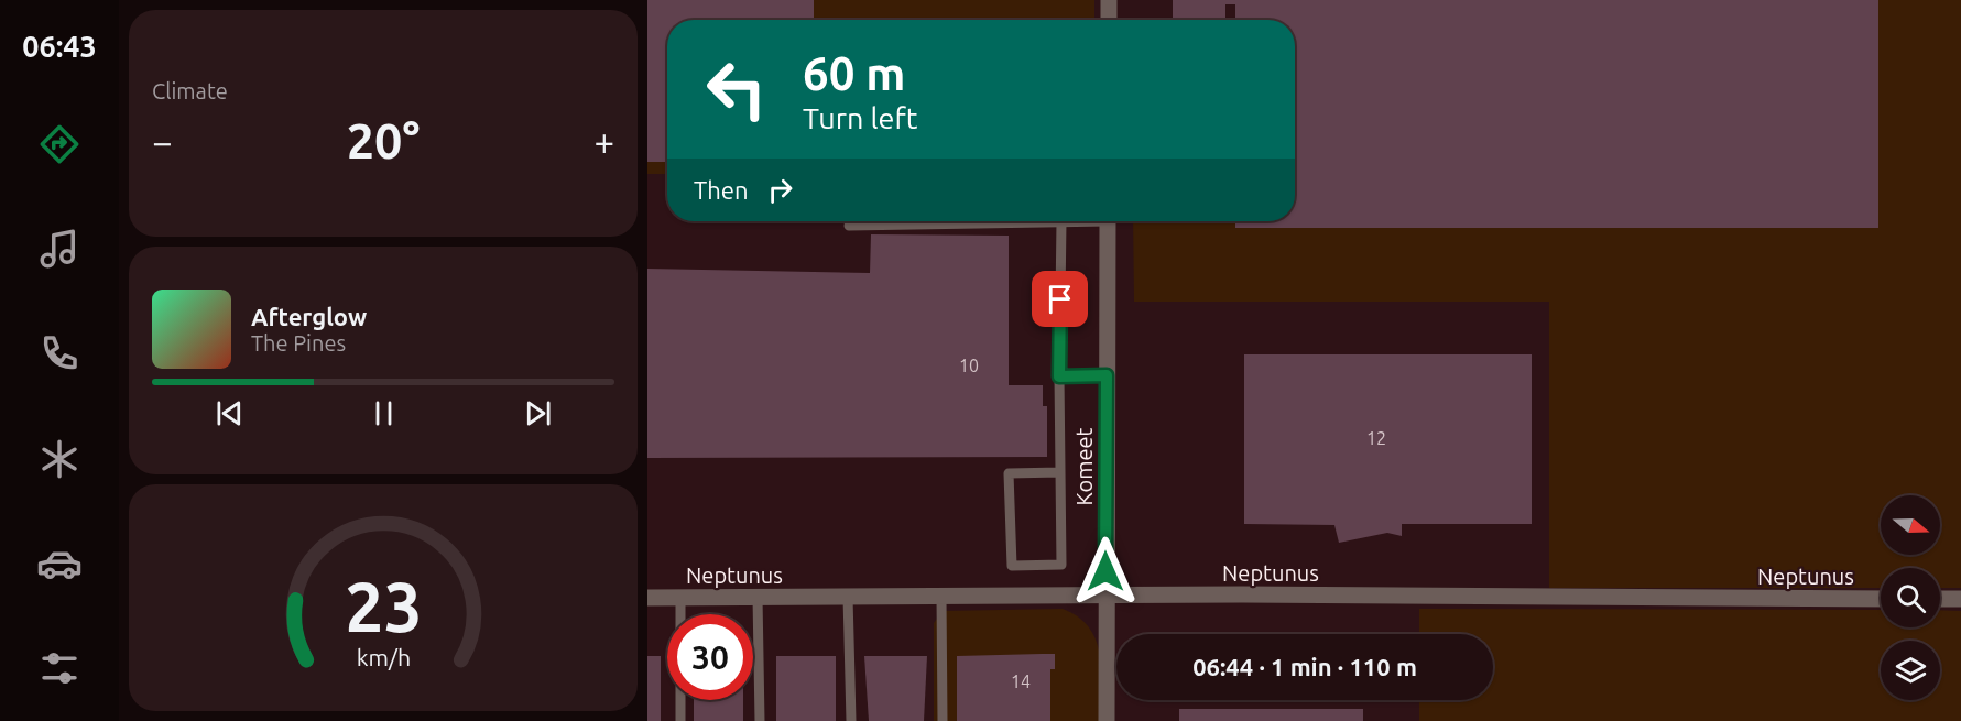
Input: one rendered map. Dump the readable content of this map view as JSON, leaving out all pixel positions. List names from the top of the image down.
{
  "streets": {
    "street": ["Komeet", "Neptunus"]
  },
  "crossings": [
    ["Komeet", "Neptunus"]
  ],
  "house_numbers": ["10", "12", "14"],
  "north": "right",
  "page": {
    "tabs": "06:43",
    "tile": "Climate",
    "turn": ["60 m", "Turn left"],
    "heat": ["−", "20°", "+"],
    "then": "Then",
    "song": ["Afterglow", "The Pines"],
    "limit": "30",
    "trip": "06:44 · 1 min · 110 m",
    "gauge": ["23", "km/h"]
  }
}
